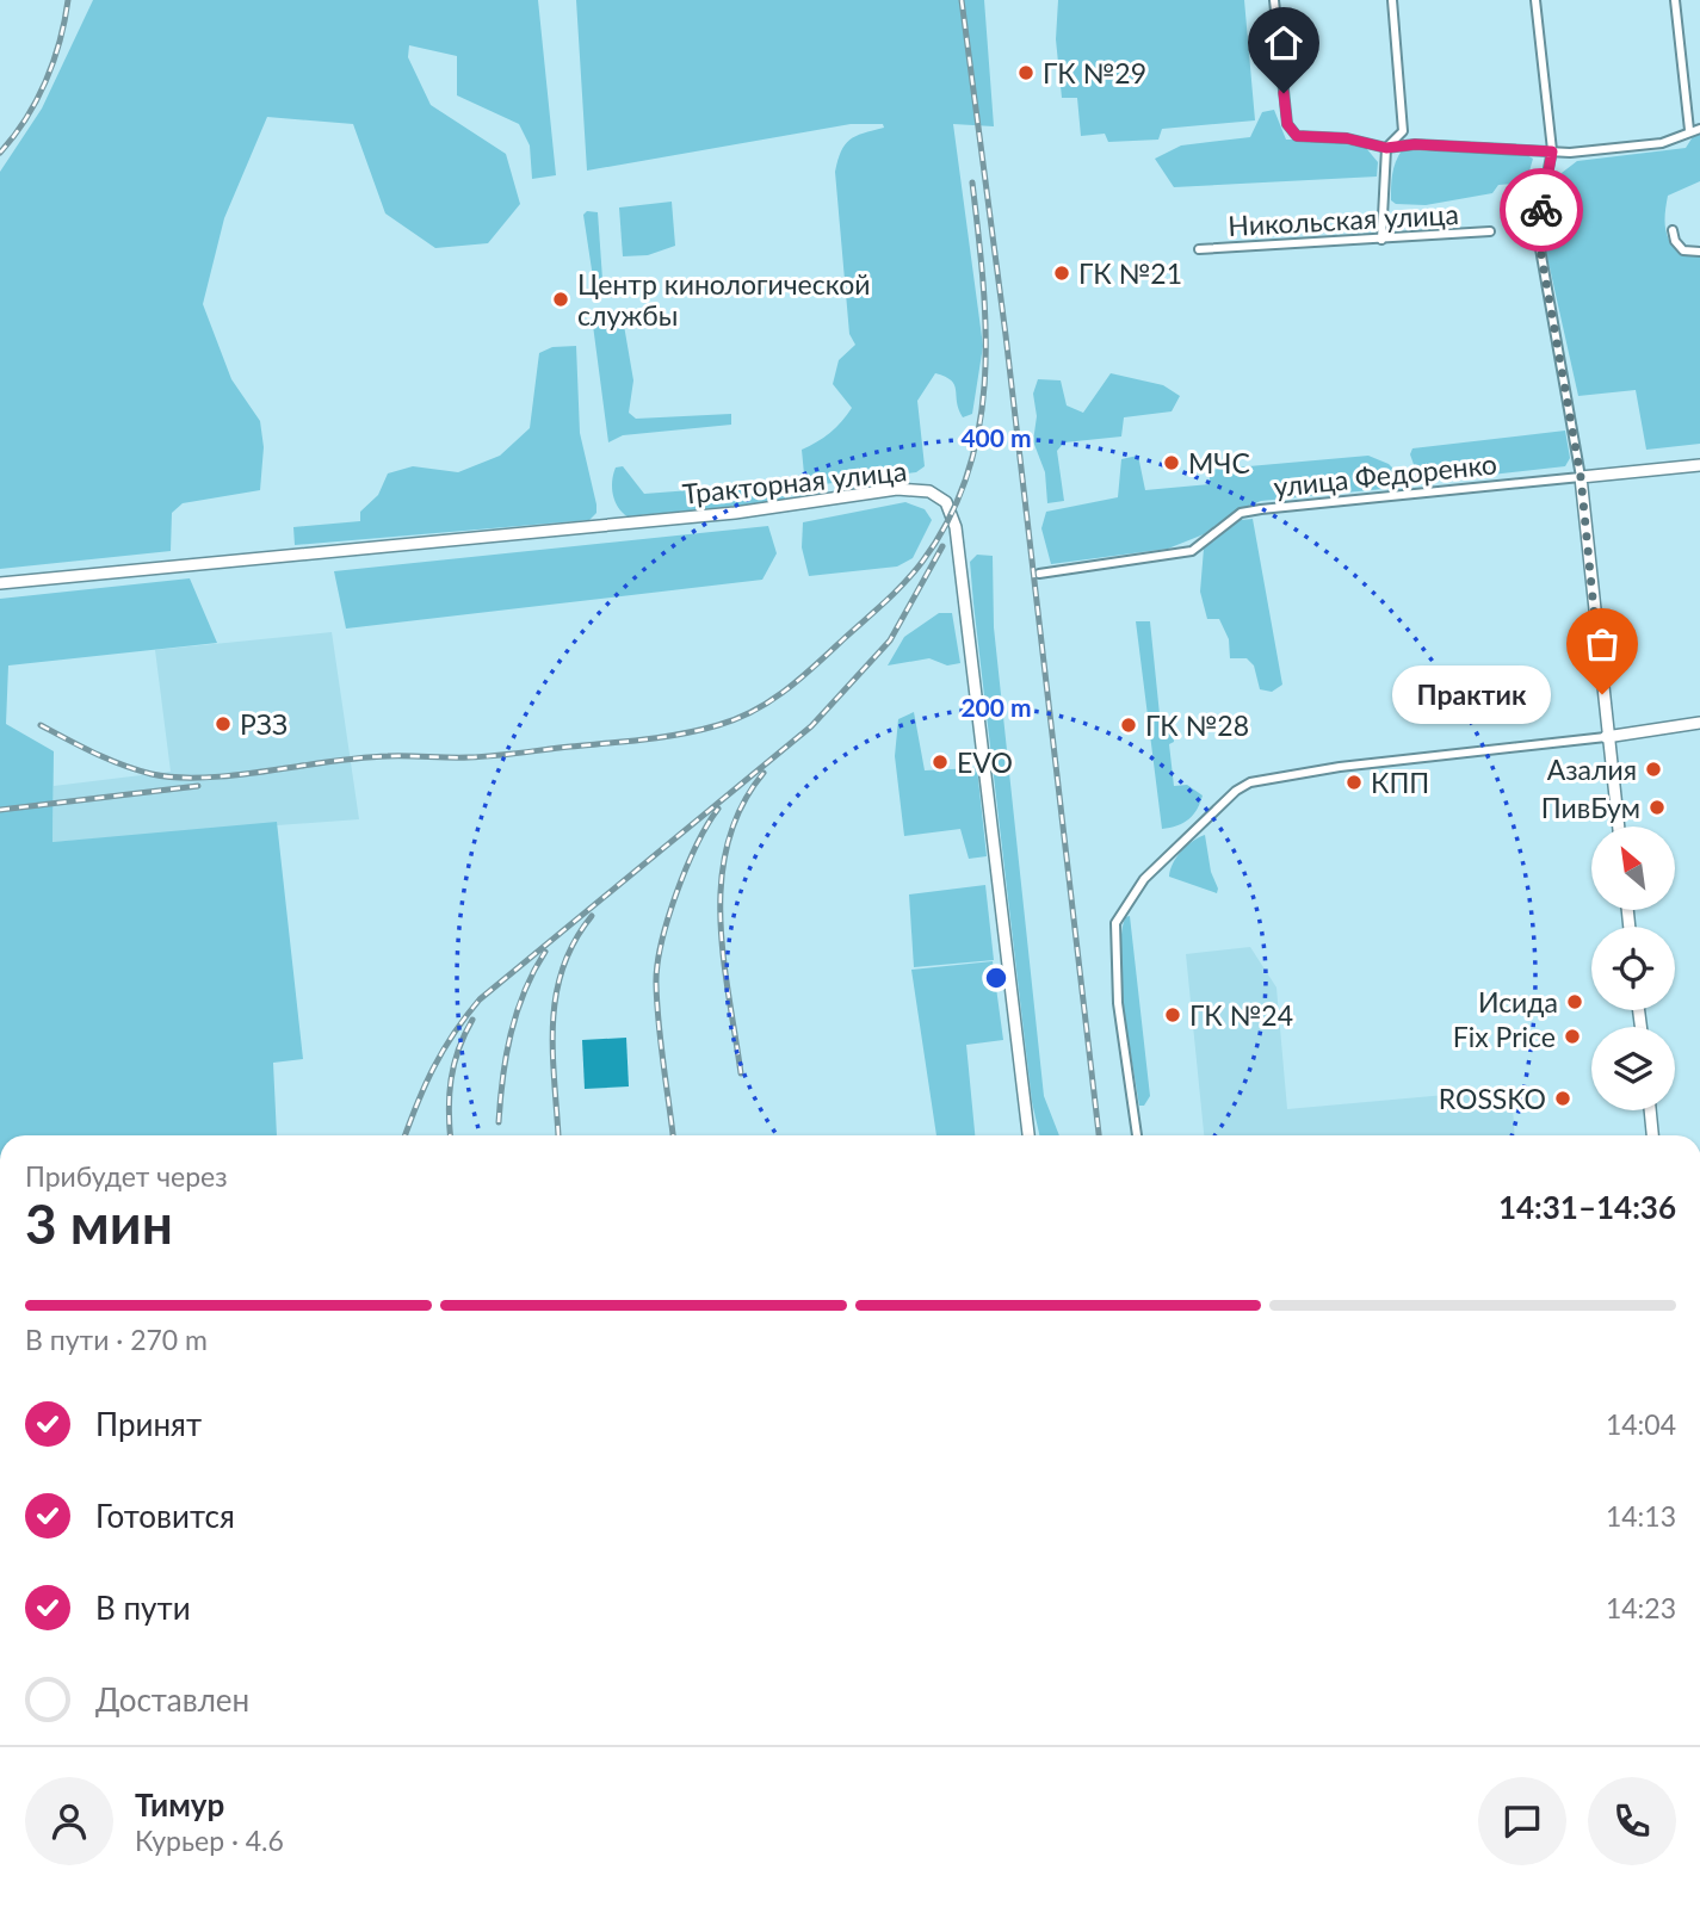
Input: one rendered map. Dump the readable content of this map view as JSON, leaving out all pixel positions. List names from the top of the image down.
{
  "streets": {
    "main road": ["улица Федоренко", "Тракторная улица"],
    "street": ["Никольская улица"]
  },
  "places": [
    "ГК №29",
    "ГК №21",
    "Центр кинологической службы",
    "МЧС",
    "Практик",
    "РЗЗ",
    "ГК №28",
    "EVO",
    "Азалия",
    "КПП",
    "ПивБум",
    "Исида",
    "ГК №24",
    "Fix Price",
    "ROSSKO"
  ],
  "north": "top left",
  "page": {
    "bubble": "Практик",
    "heading": ["3 мин", "Прибудет через", "14:31–14:36"],
    "panel": ["Тимур", "Курьер · 4.6"],
    "bar": "В пути · 270 m",
    "list": [
      ["Принят", "14:04"],
      ["Готовится", "14:13"],
      ["В пути", "14:23"],
      "Доставлен"
    ]
  },
  "rings": ["400 m", "200 m"]
}
